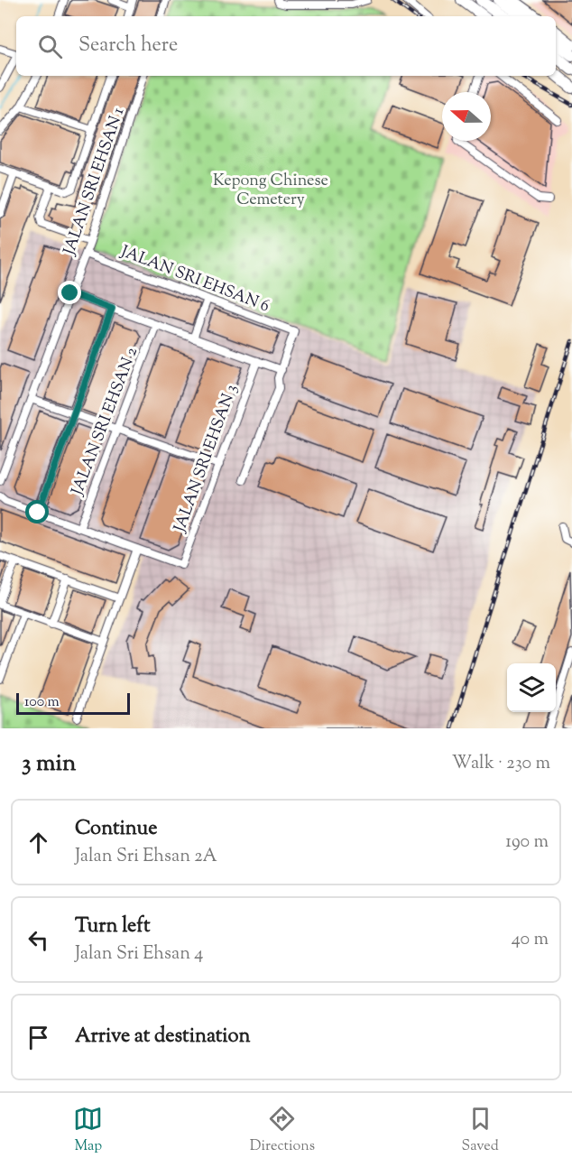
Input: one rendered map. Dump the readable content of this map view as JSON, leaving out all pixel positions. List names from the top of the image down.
{
  "streets": {
    "street": [
      "JALAN SRI EHSAN 1",
      "JALAN SRI EHSAN 6",
      "JALAN SRI EHSAN 2",
      "JALAN SRI EHSAN 3"
    ]
  },
  "crossings": [
    ["JALAN SRI EHSAN 1", "JALAN SRI EHSAN 6"]
  ],
  "parks": ["Kepong Chinese Cemetery"],
  "scale_bar": "100 m",
  "north": "left",
  "page": {
    "search": "Search here",
    "scale": "100 m",
    "heading": ["3 min", "Walk · 230 m"],
    "list": [
      ["Continue", "Jalan Sri Ehsan 2A", "190 m"],
      ["Turn left", "Jalan Sri Ehsan 4", "40 m"],
      "Arrive at destination"
    ],
    "nav": ["Map", "Directions", "Saved"]
  }
}
